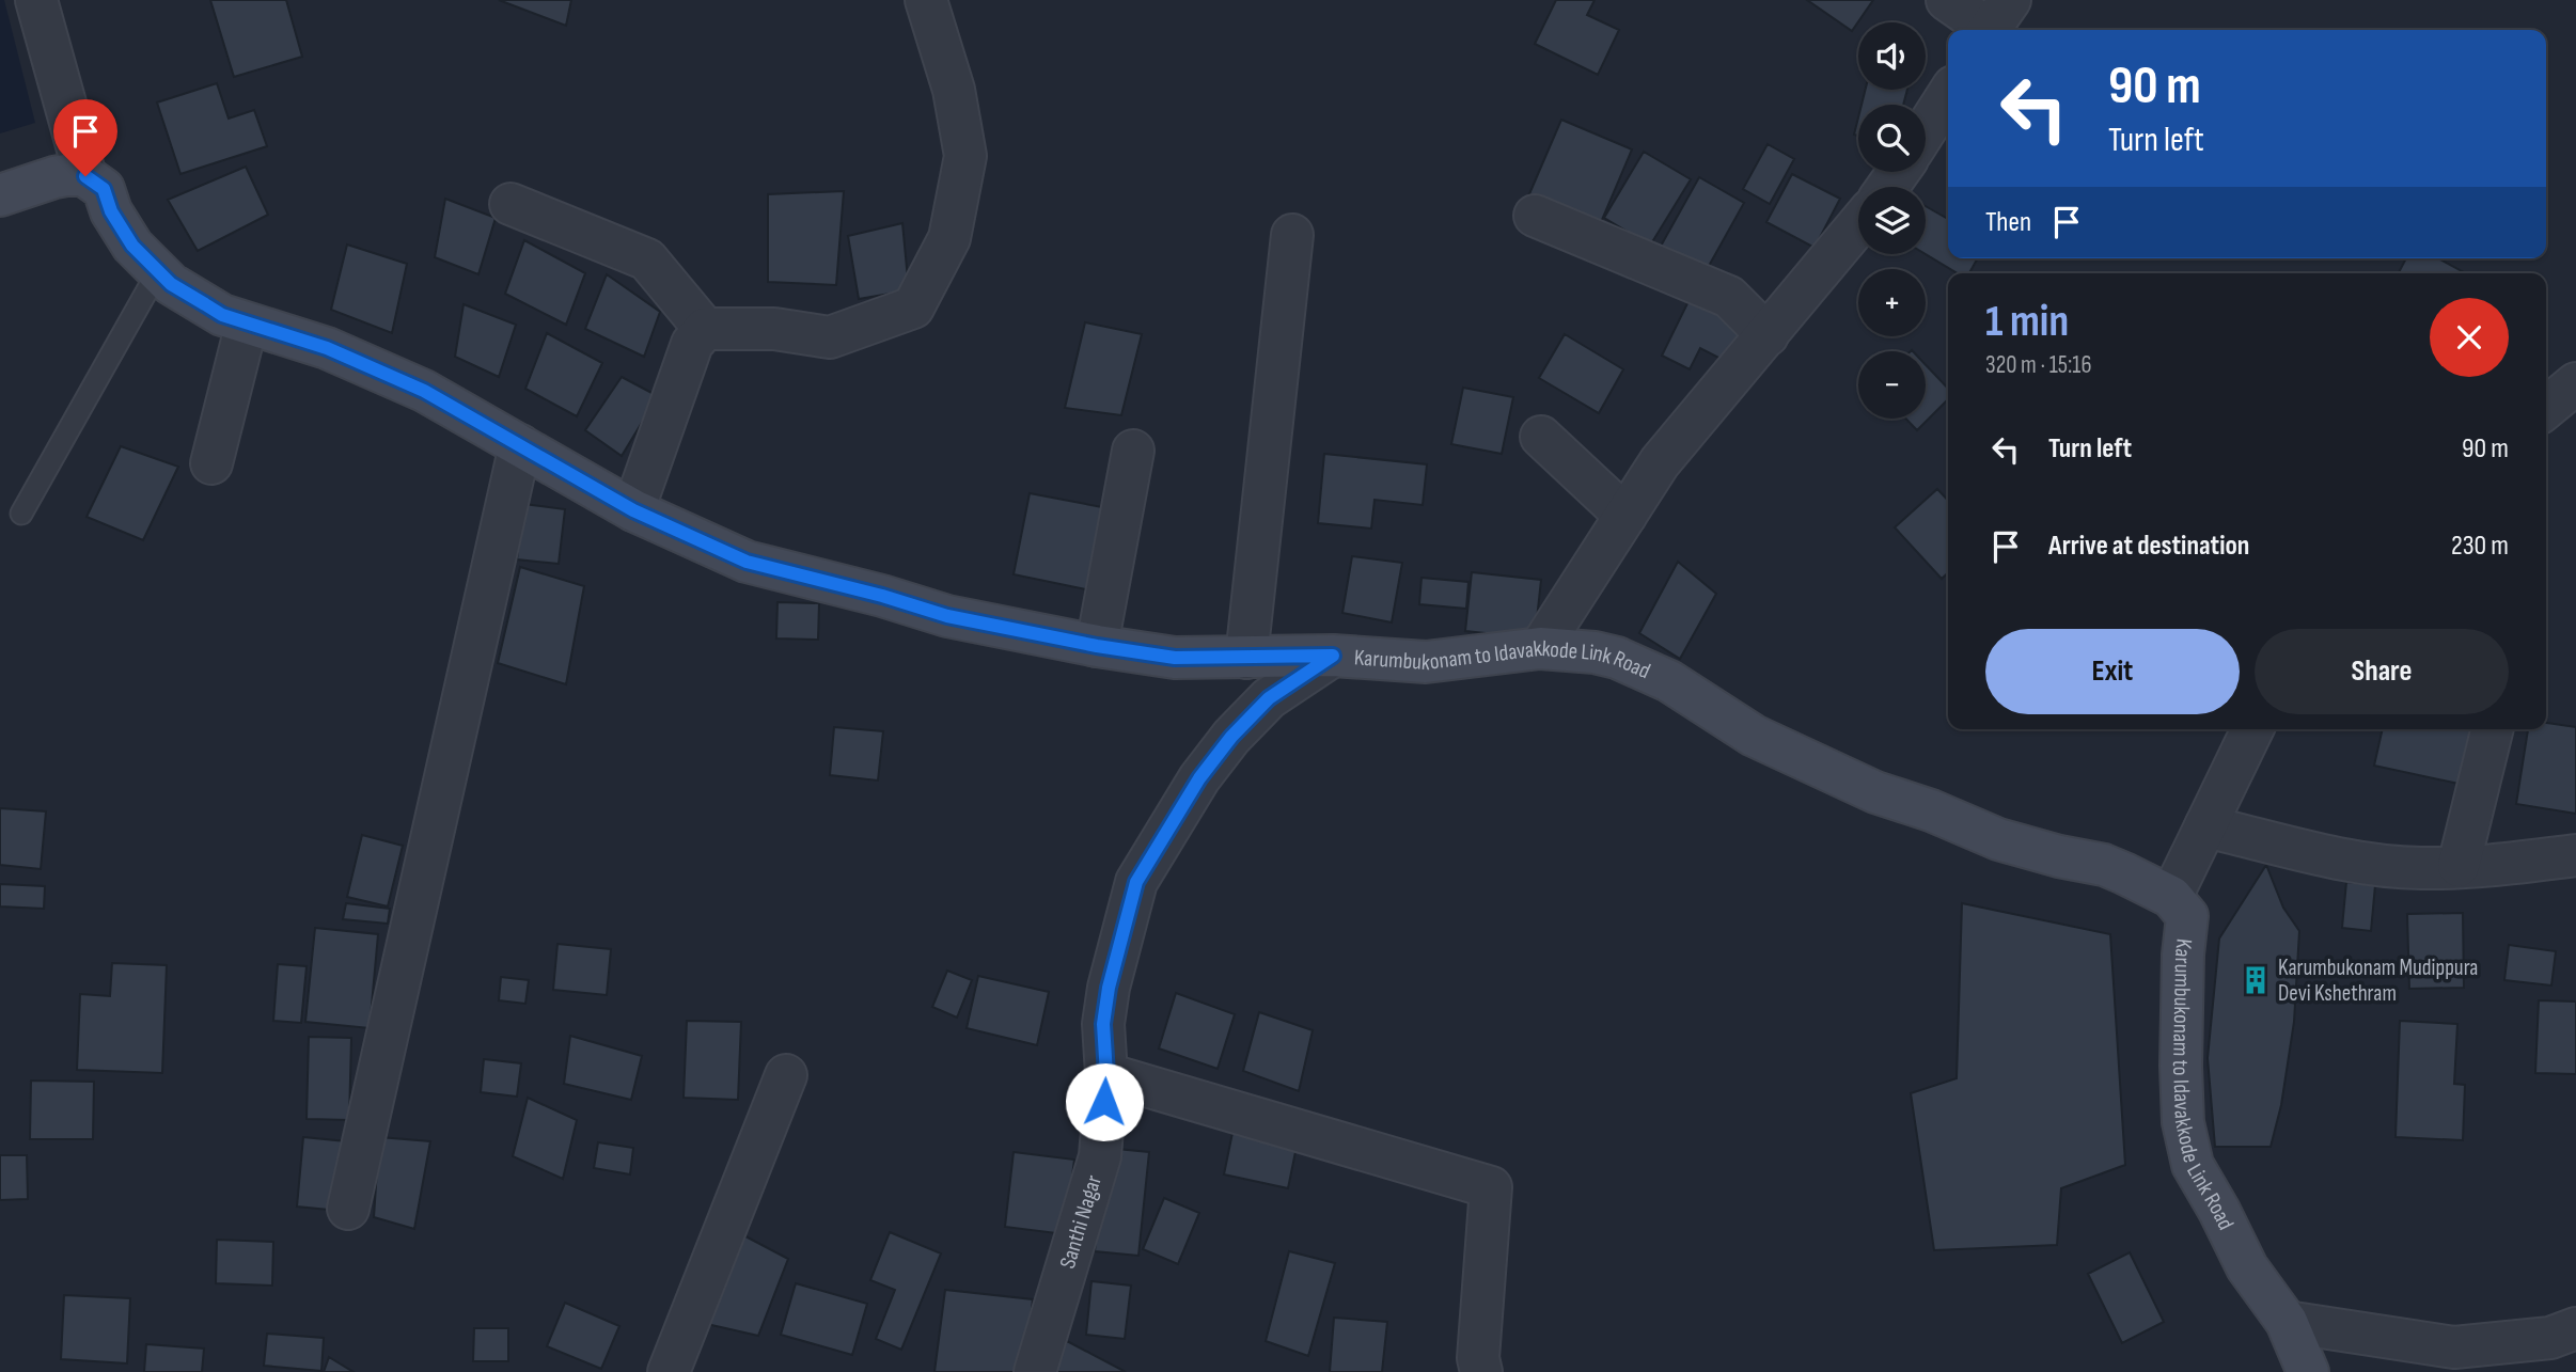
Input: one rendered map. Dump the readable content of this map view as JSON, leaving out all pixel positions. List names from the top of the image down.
{
  "streets": {
    "street": ["Karumbukonam to Idavakkode Link Road", "Santhi Nagar"]
  },
  "crossings": [
    ["Karumbukonam to Idavakkode Link Road", "Santhi Nagar"]
  ],
  "places": {
    "building": ["Karumbukonam Mudippura Devi Kshethram"]
  },
  "page": {
    "map_buttons": ["+", "−"],
    "turn": ["90 m", "Turn left"],
    "then": "Then",
    "heading": ["1 min", "320 m · 15:16"],
    "list": [
      {
        "name": "Turn left",
        "value": "90 m"
      },
      {
        "name": "Arrive at destination",
        "value": "230 m"
      }
    ],
    "buttons": ["Exit", "Share"]
  }
}
